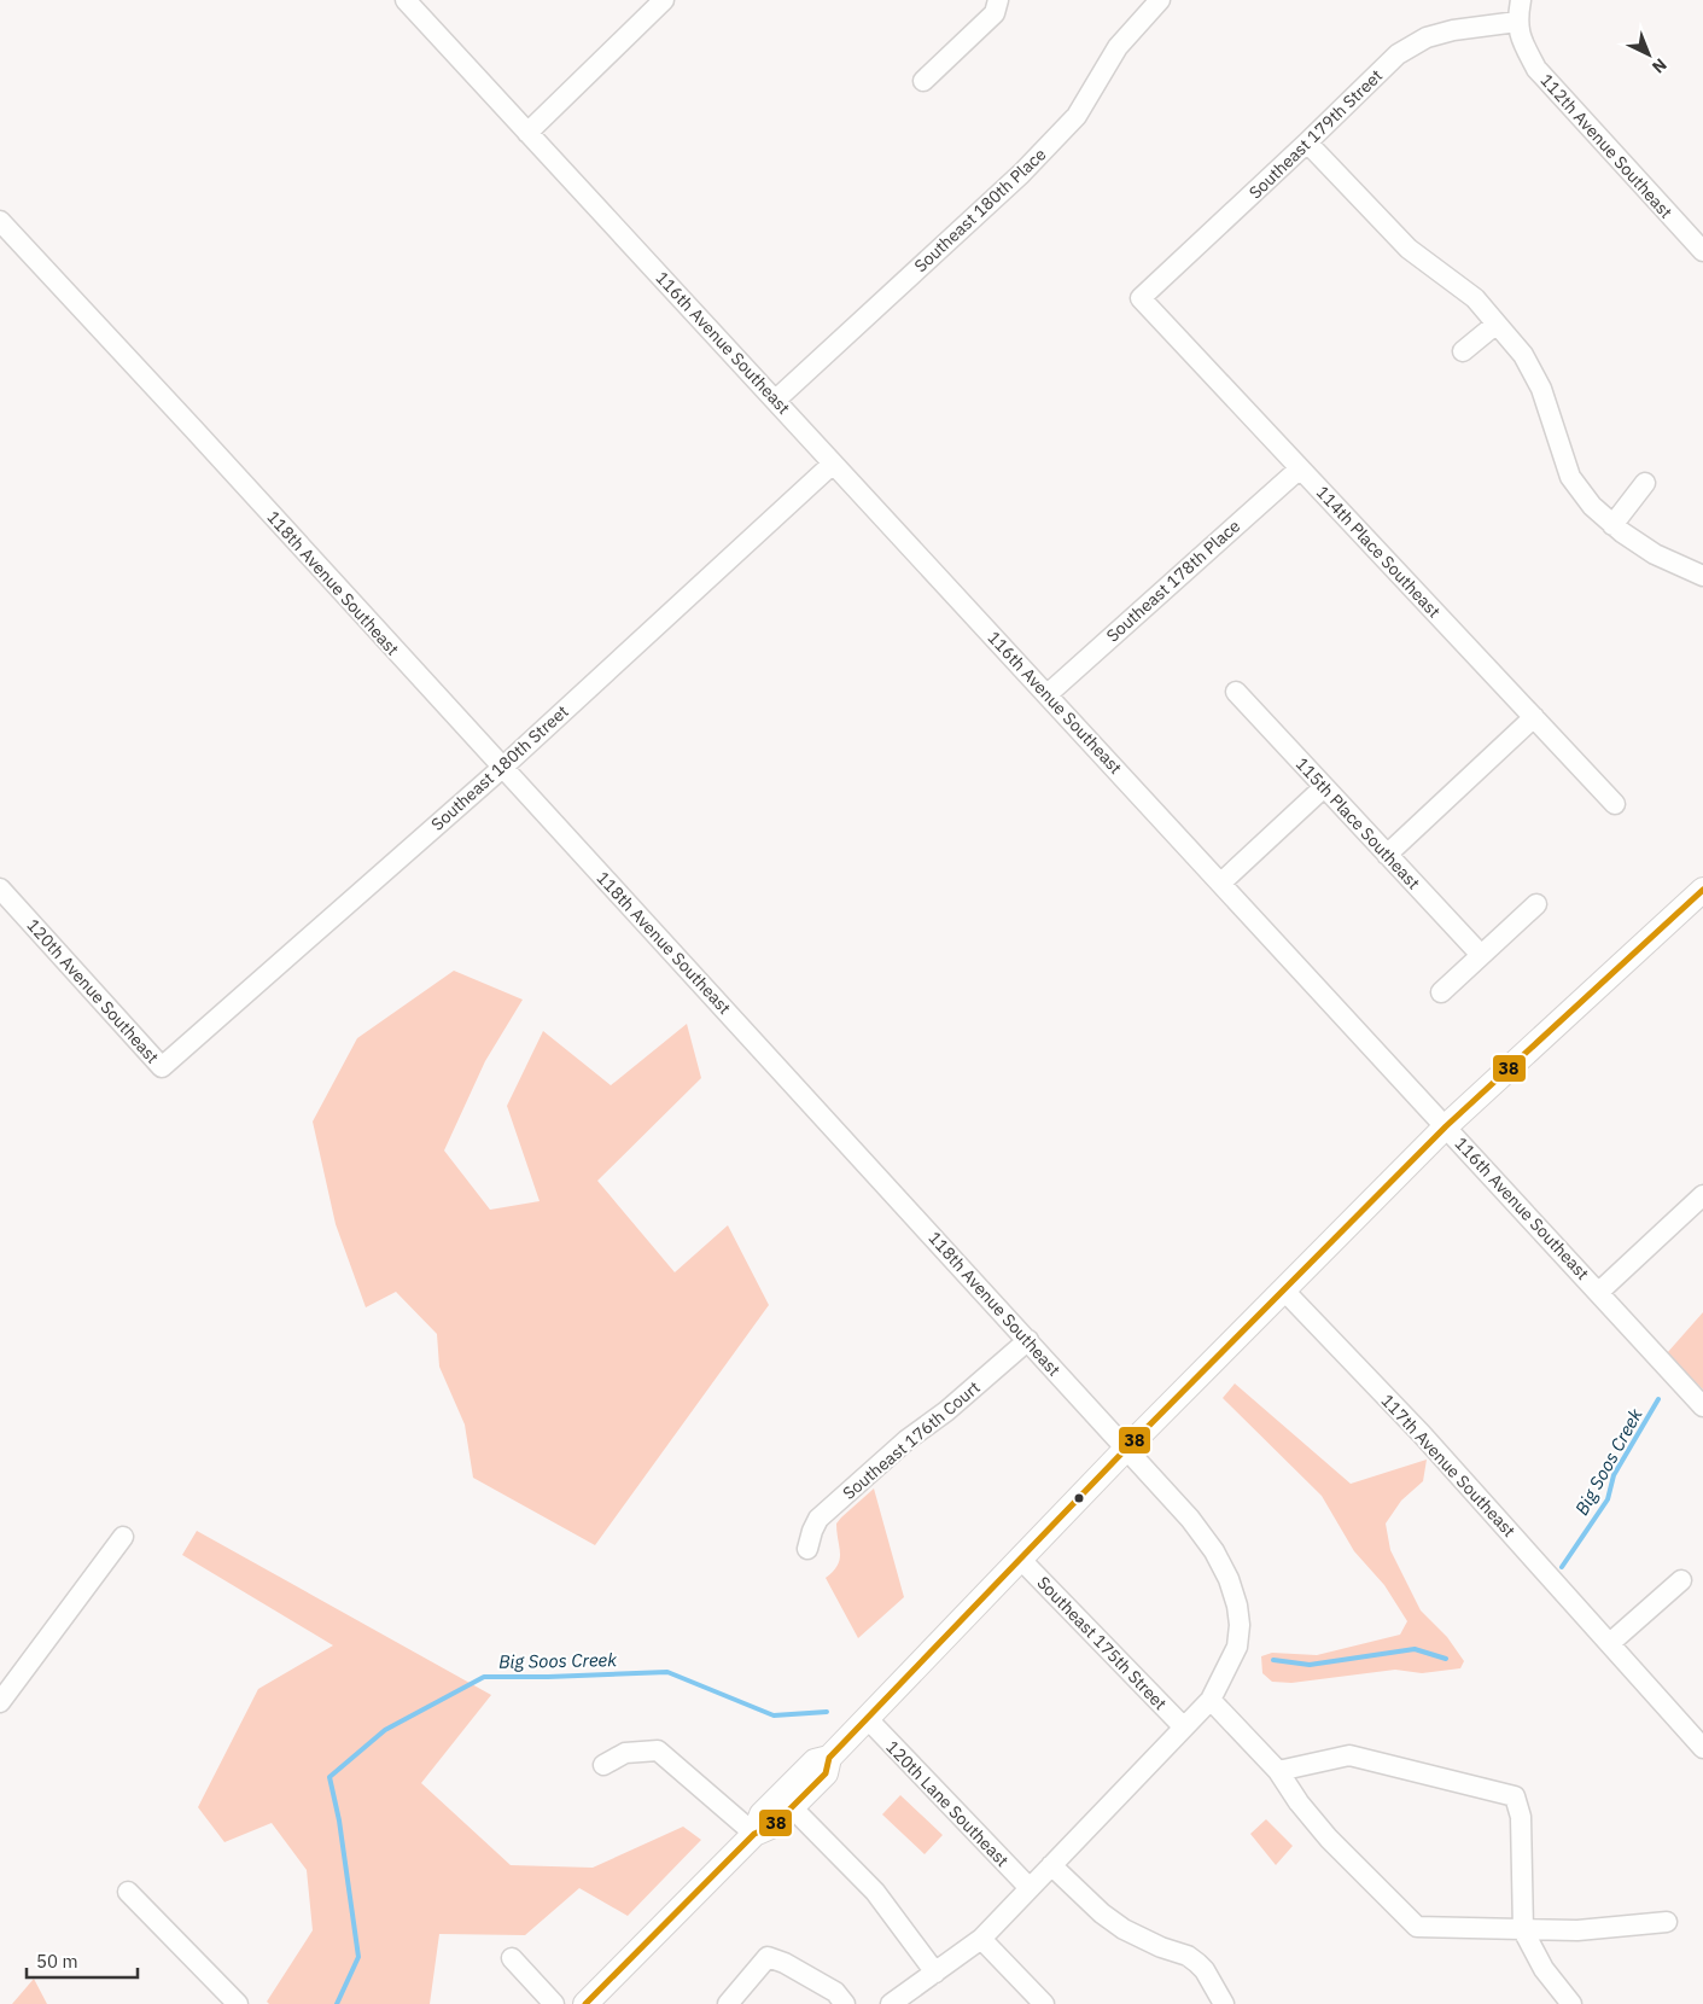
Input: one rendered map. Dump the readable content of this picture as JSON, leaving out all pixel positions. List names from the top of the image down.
{
  "streets": {
    "street": [
      "Southeast 179th Street",
      "112th Avenue Southeast",
      "Southeast 180th Place",
      "116th Avenue Southeast",
      "114th Place Southeast",
      "Southeast 178th Place",
      "118th Avenue Southeast",
      "Southeast 180th Street",
      "115th Place Southeast",
      "120th Avenue Southeast",
      "Southeast 176th Court",
      "117th Avenue Southeast",
      "Southeast 175th Street",
      "120th Lane Southeast"
    ]
  },
  "crossings": [
    ["Southeast 179th Street", "112th Avenue Southeast"],
    ["Southeast 179th Street", "114th Place Southeast"],
    ["Southeast 180th Place", "116th Avenue Southeast"],
    ["116th Avenue Southeast", "Southeast 178th Place"],
    ["116th Avenue Southeast", "Southeast 180th Street"],
    ["114th Place Southeast", "Southeast 178th Place"],
    ["118th Avenue Southeast", "Southeast 180th Street"],
    ["118th Avenue Southeast", "Southeast 176th Court"],
    ["Southeast 180th Street", "120th Avenue Southeast"]
  ],
  "water": ["Big Soos Creek"],
  "lines": ["transit line 38"],
  "scale_bar": "50 m",
  "north": "bottom right"
}
